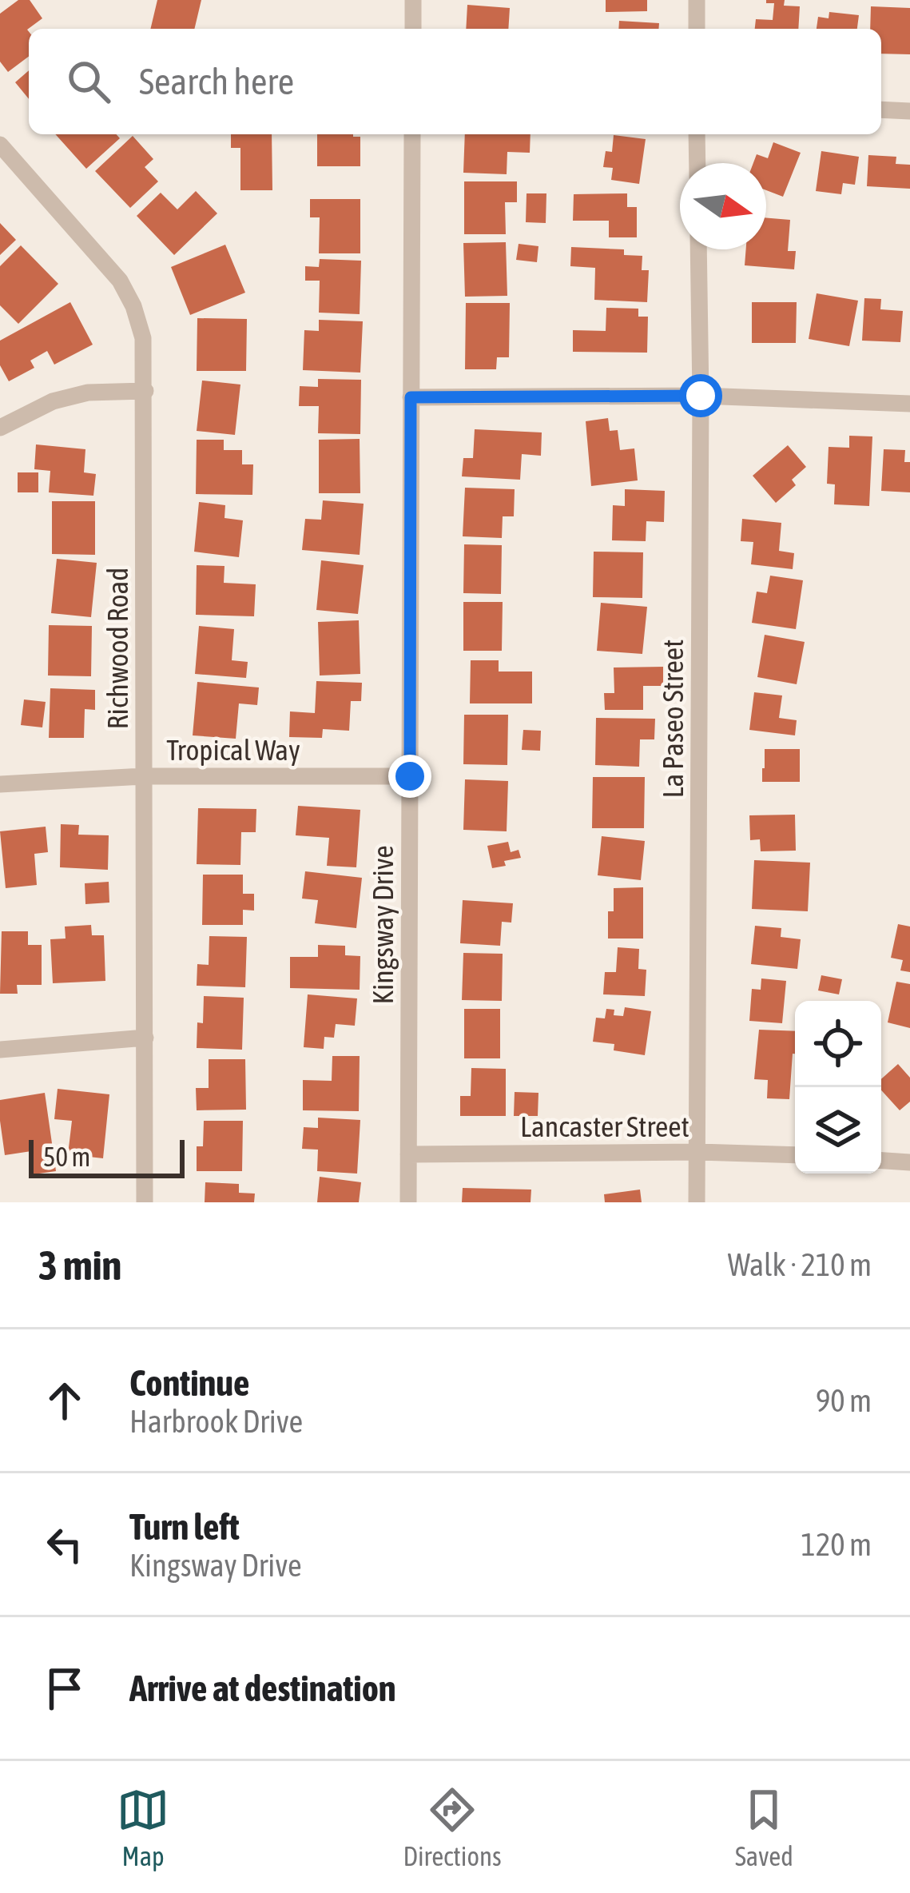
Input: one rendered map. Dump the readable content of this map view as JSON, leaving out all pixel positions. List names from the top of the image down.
{
  "streets": {
    "street": [
      "Richwood Road",
      "La Paseo Street",
      "Tropical Way",
      "Kingsway Drive",
      "Lancaster Street"
    ]
  },
  "crossings": [
    ["Richwood Road", "Tropical Way"],
    ["La Paseo Street", "Lancaster Street"],
    ["Tropical Way", "Kingsway Drive"],
    ["Kingsway Drive", "Lancaster Street"]
  ],
  "scale_bar": "50 m",
  "north": "right",
  "page": {
    "search": "Search here",
    "scale": "50 m",
    "heading": ["3 min", "Walk · 210 m"],
    "list": [
      ["Continue", "Harbrook Drive", "90 m"],
      ["Turn left", "Kingsway Drive", "120 m"],
      "Arrive at destination"
    ],
    "nav": ["Map", "Directions", "Saved"]
  }
}
